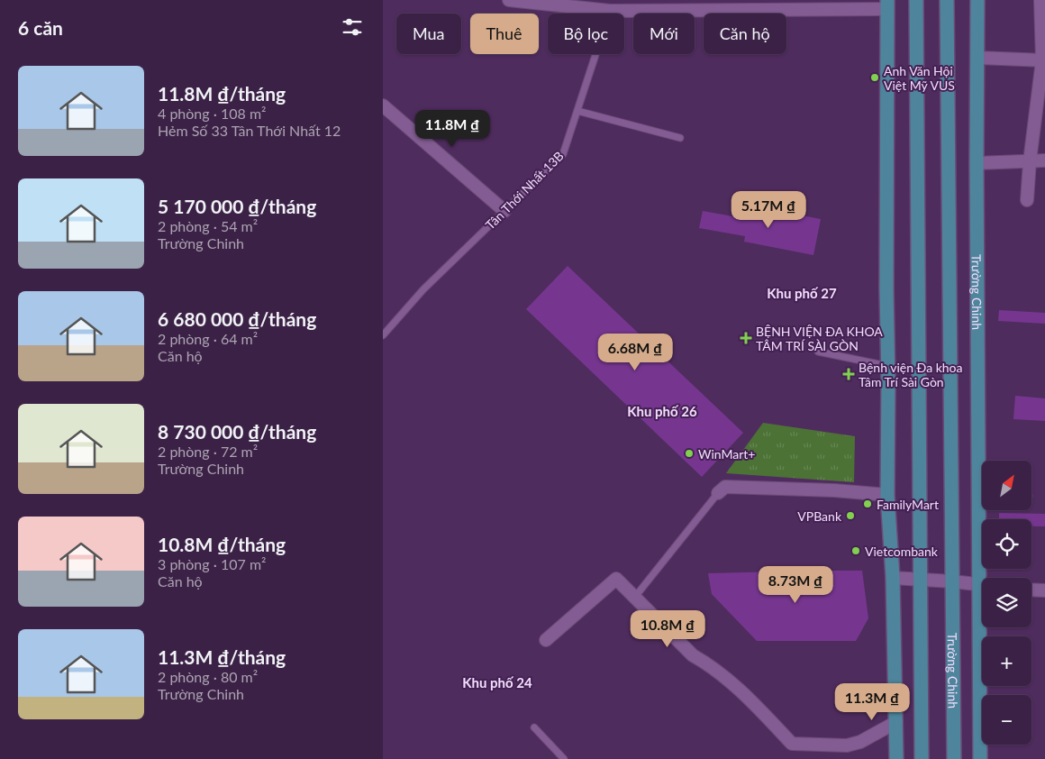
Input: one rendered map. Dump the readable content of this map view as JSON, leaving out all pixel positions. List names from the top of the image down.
{
  "streets": {
    "main road": ["Trường Chinh"],
    "lane": ["Tân Thới Nhất 13B"]
  },
  "districts": ["Khu phố 27", "Khu phố 26", "Khu phố 24"],
  "places": {
    "other": [
      "Anh Văn Hội Việt Mỹ VUS",
      "WinMart+",
      "FamilyMart",
      "VPBank",
      "Vietcombank"
    ],
    "health": ["BỆNH VIỆN ĐA KHOA TÂM TRÍ SÀI GÒN", "Bệnh viện Đa khoa Tâm Trí Sài Gòn"]
  },
  "north": "top right",
  "page": {
    "heading": "6 căn",
    "chip": [
      "Mua",
      "Thuê",
      "Bộ lọc",
      "Mới",
      "Căn hộ"
    ],
    "list": [
      {
        "name": "11.8M ₫/tháng",
        "note": "4 phòng · 108 m² · Hẻm Số 33 Tân Thới Nhất 12"
      },
      {
        "name": "5 170 000 ₫/tháng",
        "note": "2 phòng · 54 m² · Trường Chinh"
      },
      {
        "name": "6 680 000 ₫/tháng",
        "note": "2 phòng · 64 m² · Căn hộ"
      },
      {
        "name": "8 730 000 ₫/tháng",
        "note": "2 phòng · 72 m² · Trường Chinh"
      },
      {
        "name": "10.8M ₫/tháng",
        "note": "3 phòng · 107 m² · Căn hộ"
      },
      {
        "name": "11.3M ₫/tháng",
        "note": "2 phòng · 80 m² · Trường Chinh"
      }
    ],
    "price": [
      "11.8M ₫",
      "5.17M ₫",
      "6.68M ₫",
      "8.73M ₫",
      "10.8M ₫",
      "11.3M ₫"
    ],
    "map_buttons": ["+", "−"]
  }
}
